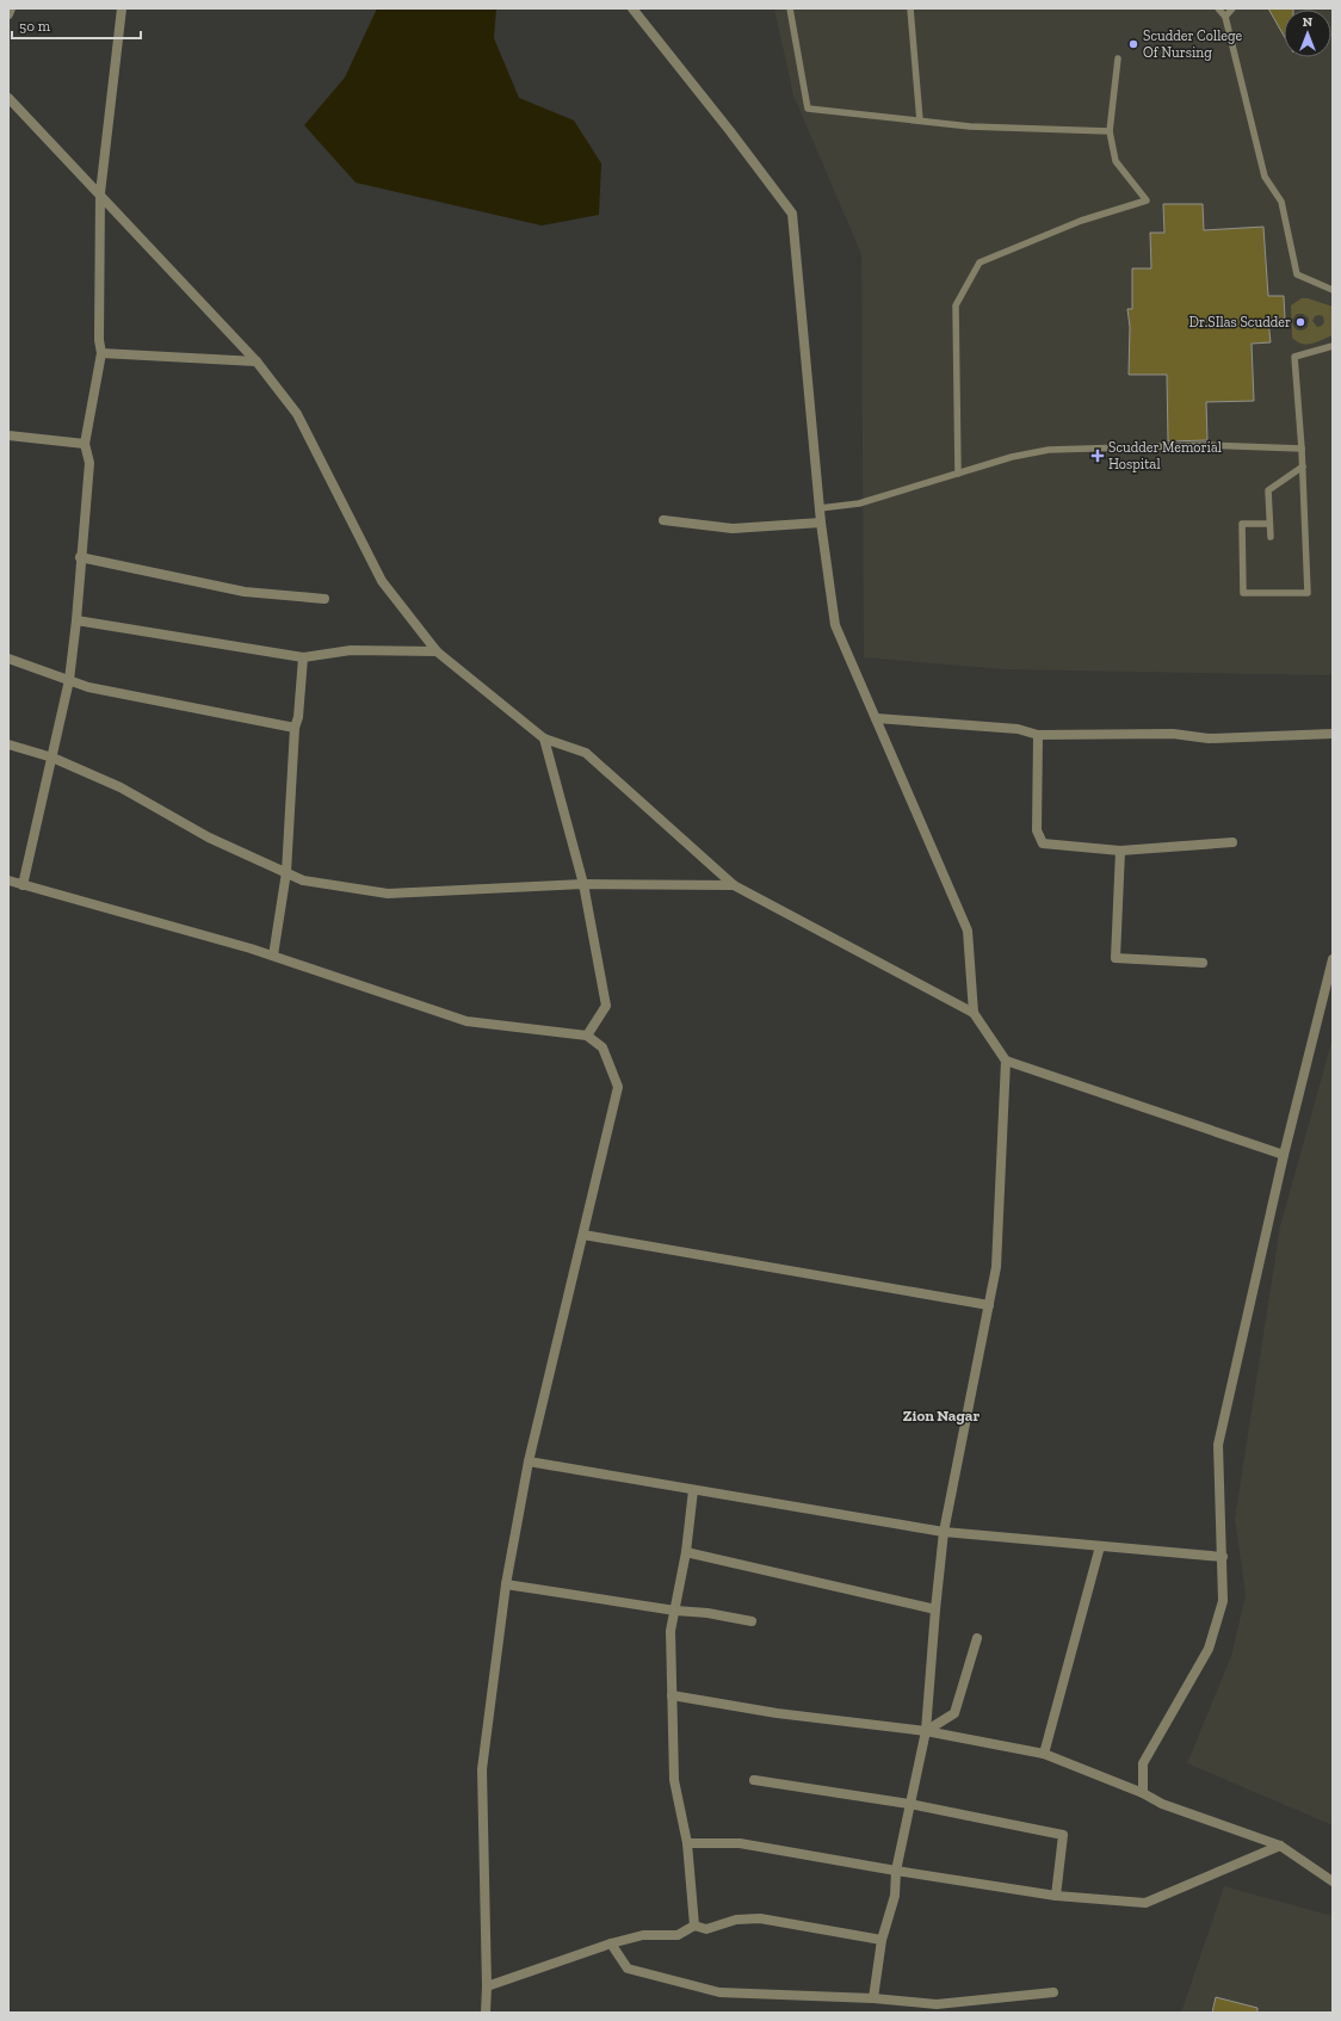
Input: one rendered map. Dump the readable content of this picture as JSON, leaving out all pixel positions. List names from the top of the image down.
{
  "districts": ["Zion Nagar"],
  "places": {
    "other": ["Scudder College Of Nursing", "Dr.SIlas Scudder"],
    "health": ["Scudder Memorial Hospital"]
  },
  "scale_bar": "50 m",
  "north": "top"
}
